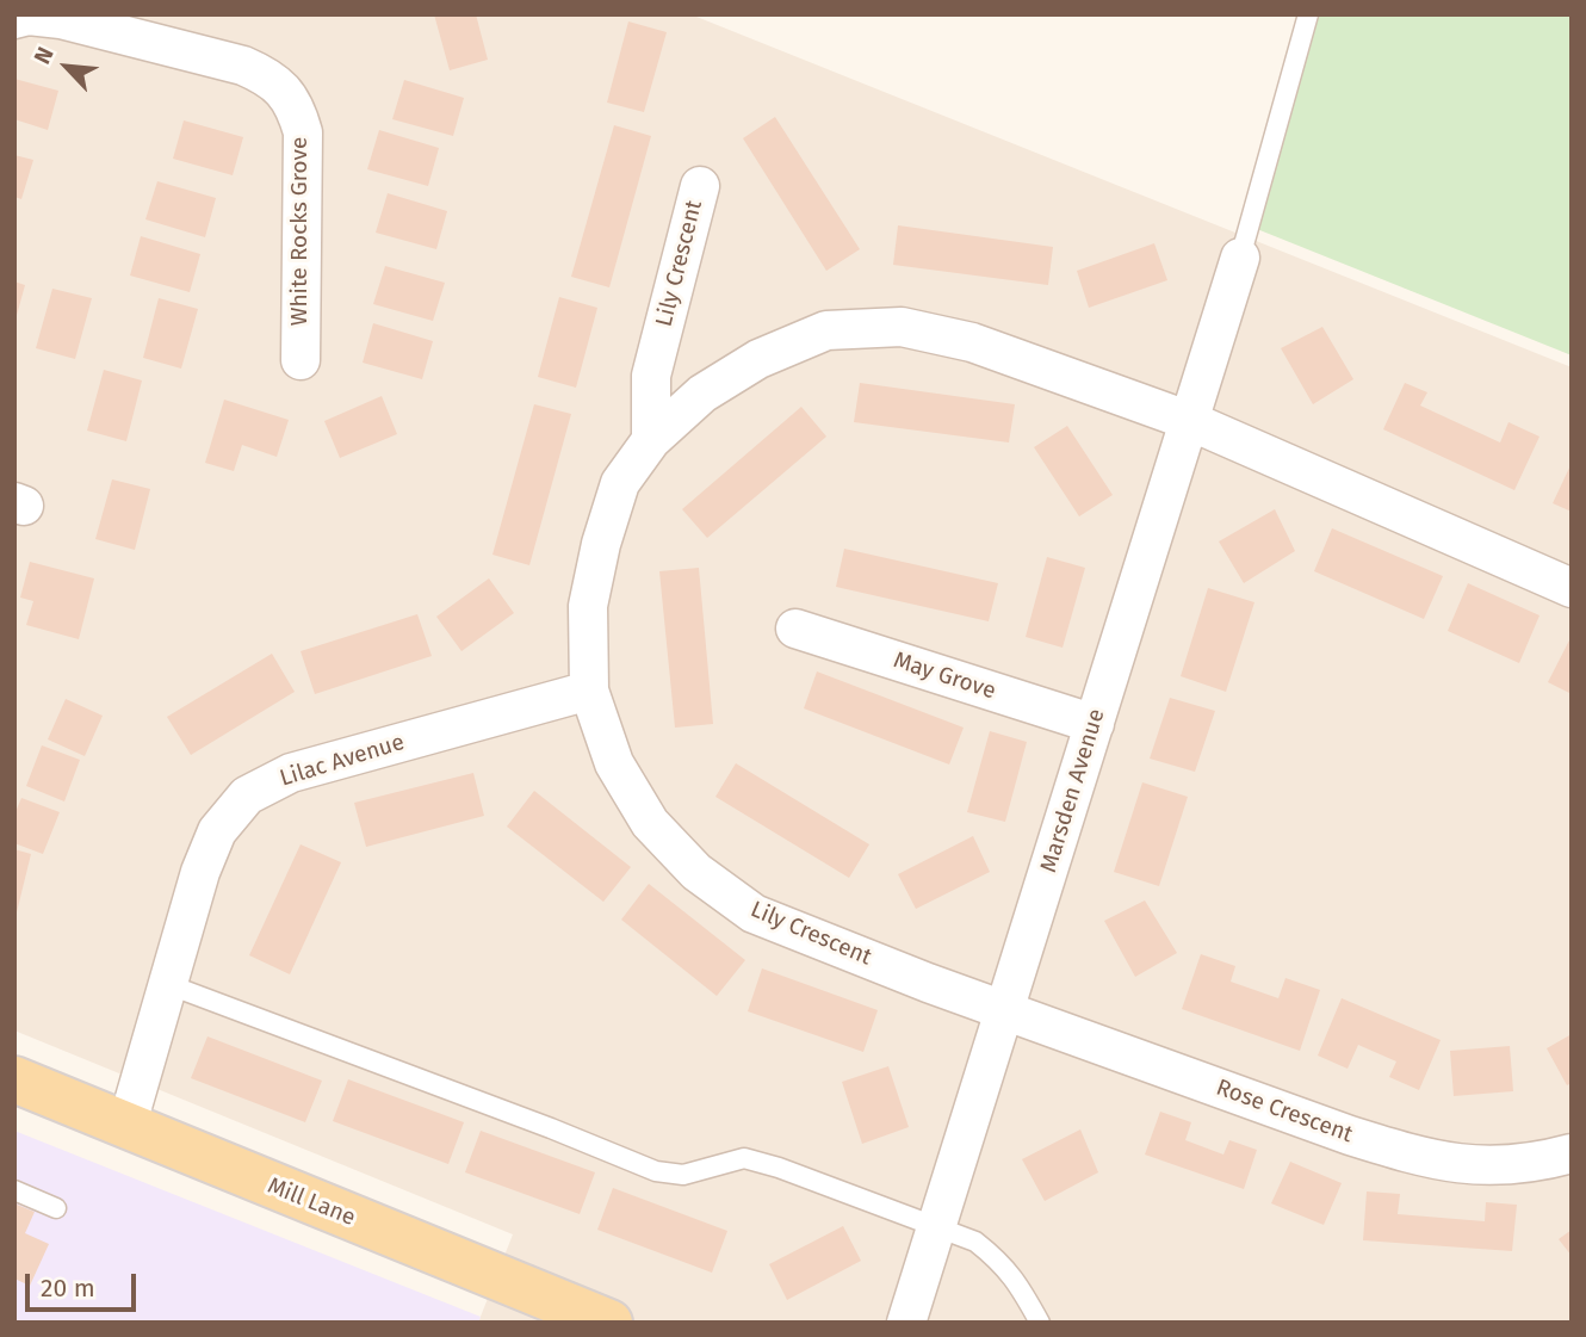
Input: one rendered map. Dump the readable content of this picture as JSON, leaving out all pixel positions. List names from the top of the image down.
{
  "streets": {
    "main road": ["Mill Lane"],
    "street": [
      "White Rocks Grove",
      "Lily Crescent",
      "May Grove",
      "Lilac Avenue",
      "Marsden Avenue",
      "Rose Crescent"
    ]
  },
  "crossings": [
    ["Lily Crescent", "Lilac Avenue"],
    ["Lily Crescent", "Marsden Avenue"],
    ["Lily Crescent", "Rose Crescent"],
    ["May Grove", "Marsden Avenue"],
    ["Lilac Avenue", "Mill Lane"],
    ["Marsden Avenue", "Rose Crescent"]
  ],
  "scale_bar": "20 m",
  "north": "top left"
}
